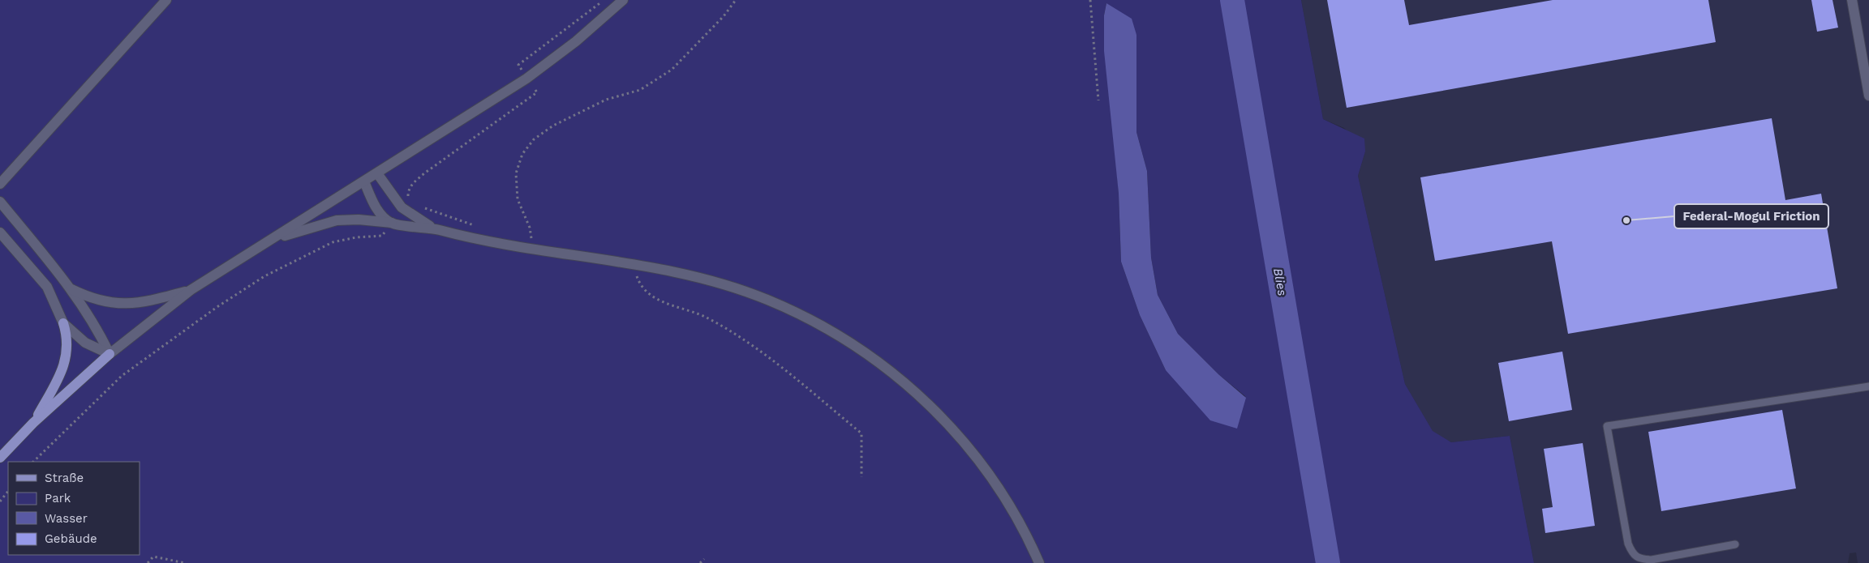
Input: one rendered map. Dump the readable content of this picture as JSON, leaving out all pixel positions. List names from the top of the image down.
{
  "water": ["Blies"],
  "places": ["Federal-Mogul Friction"],
  "legend": [
    "Straße",
    "Park",
    "Wasser",
    "Gebäude"
  ]
}
